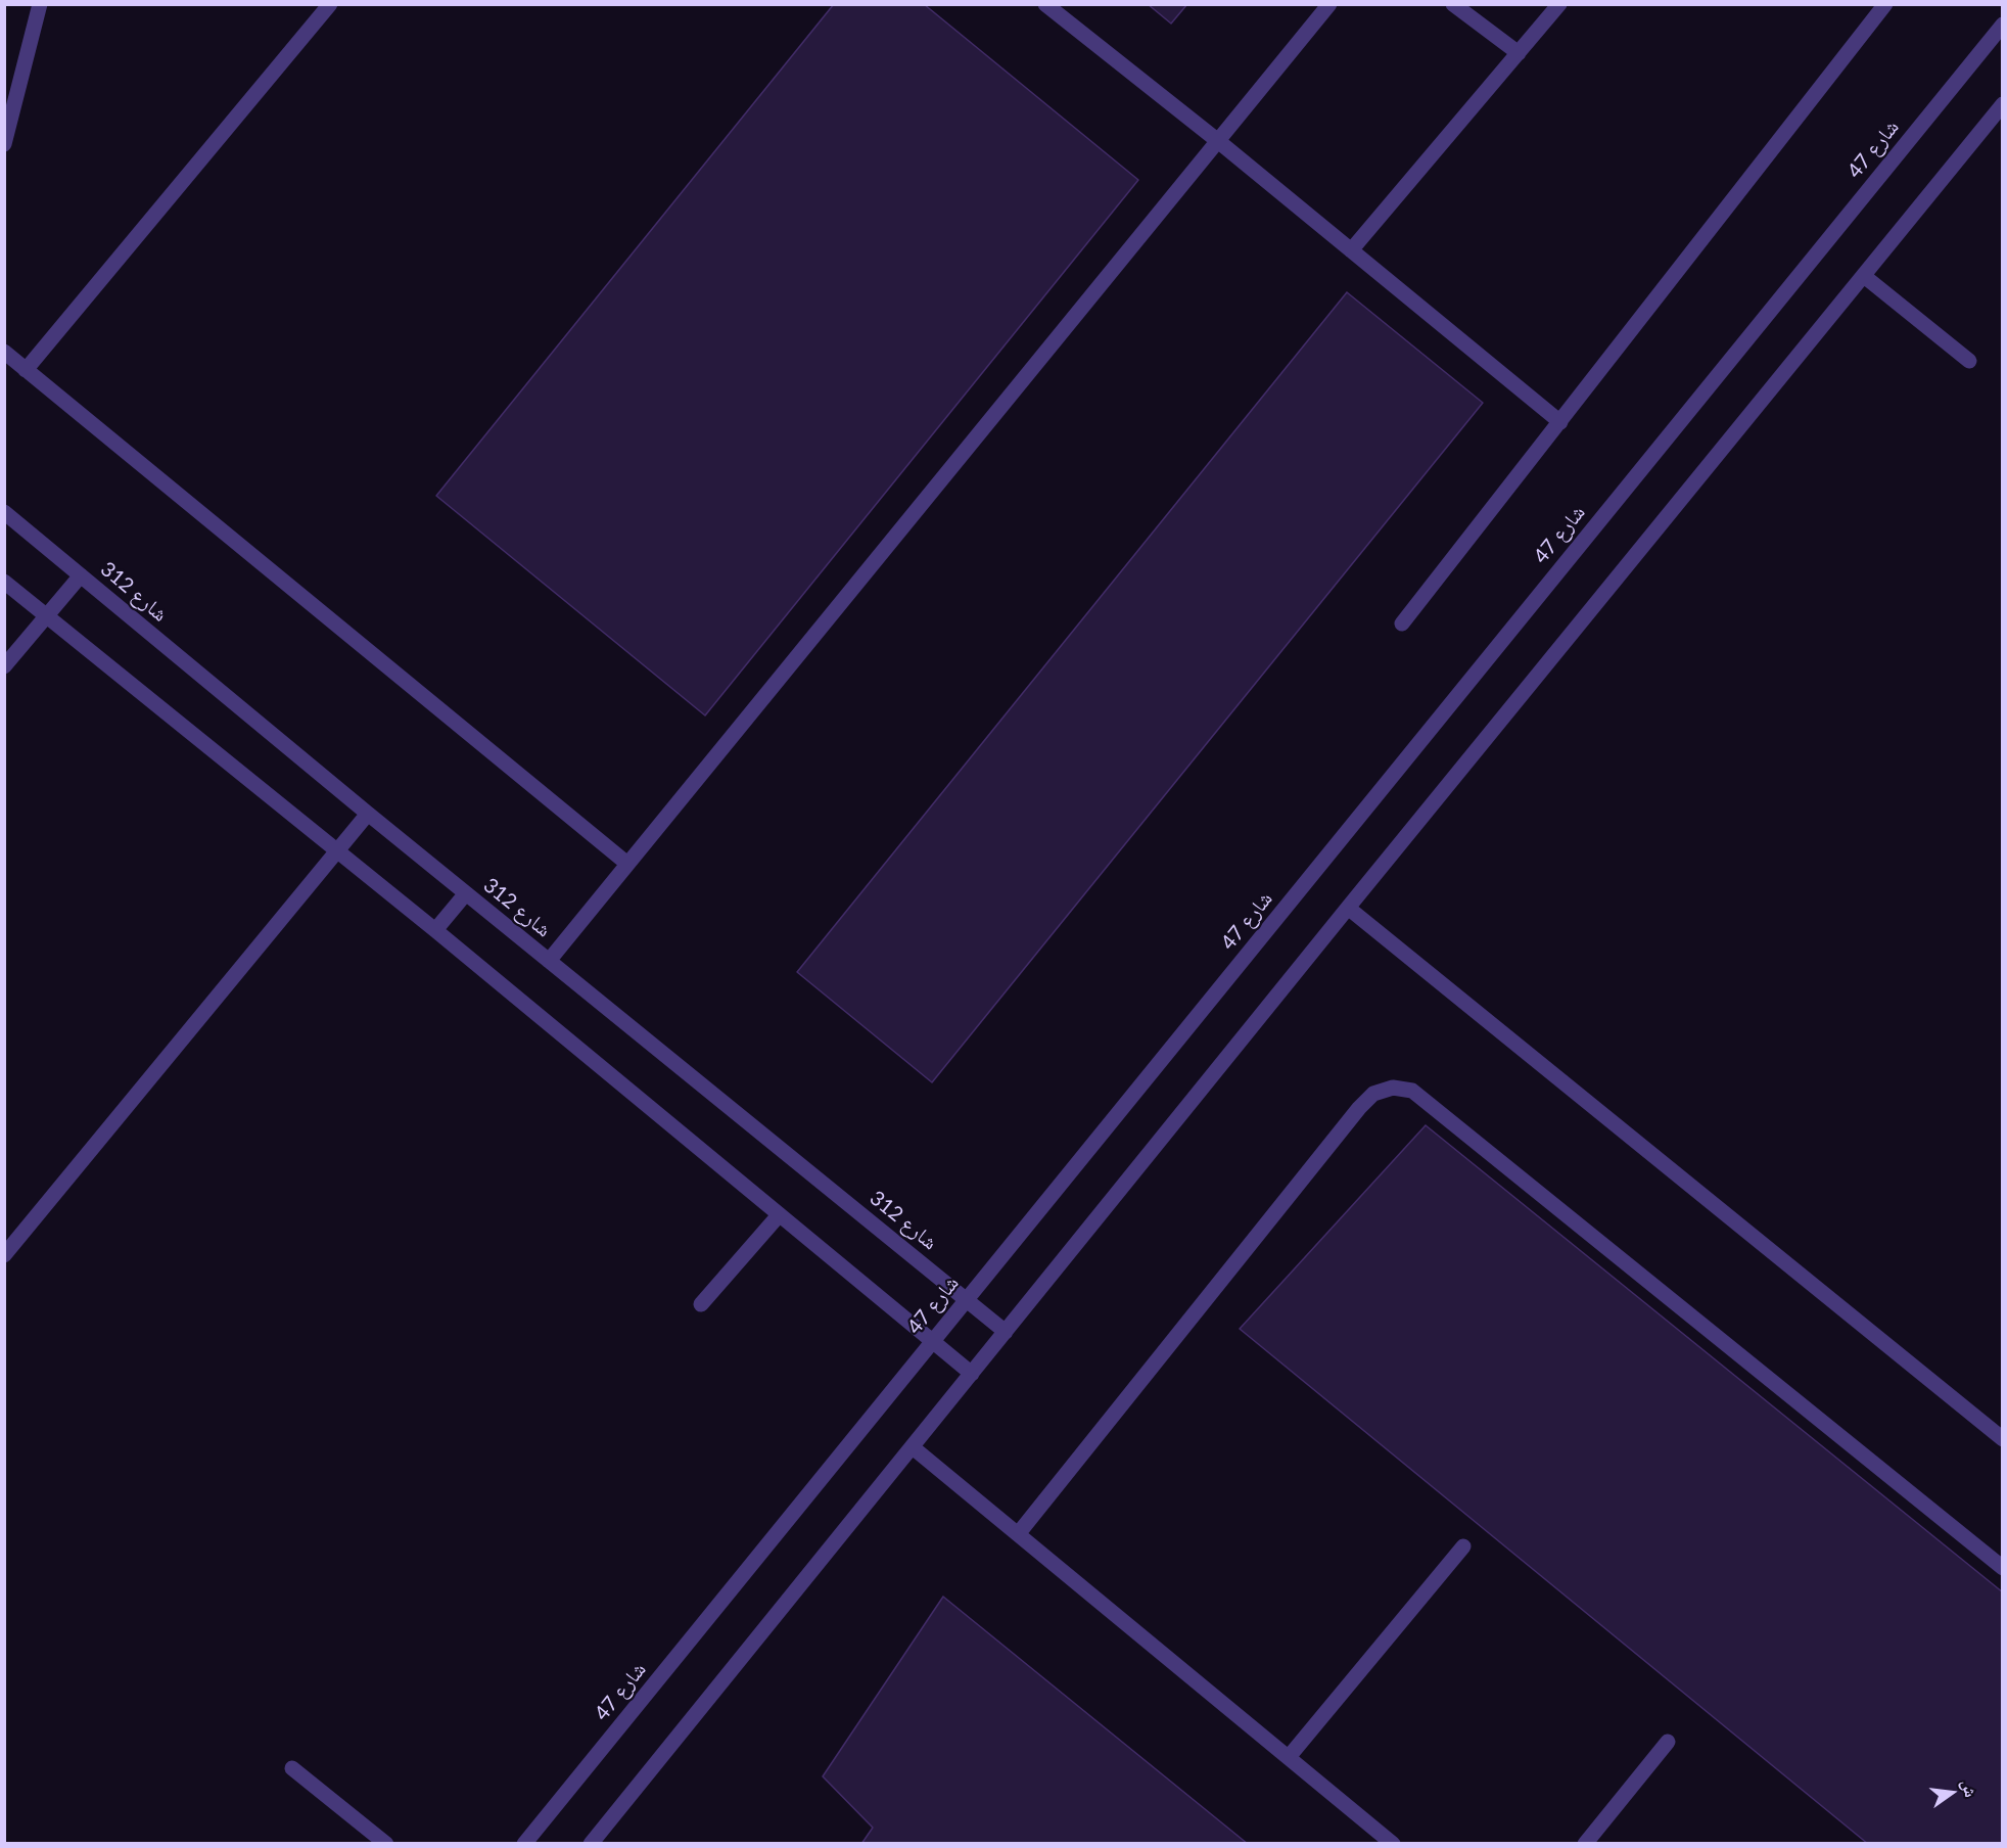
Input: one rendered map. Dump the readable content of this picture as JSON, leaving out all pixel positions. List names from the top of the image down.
{
  "streets": {
    "street": ["شارع 47", "شارع 312"]
  },
  "crossings": [
    ["شارع 47", "شارع 312"]
  ],
  "north": "right"
}
